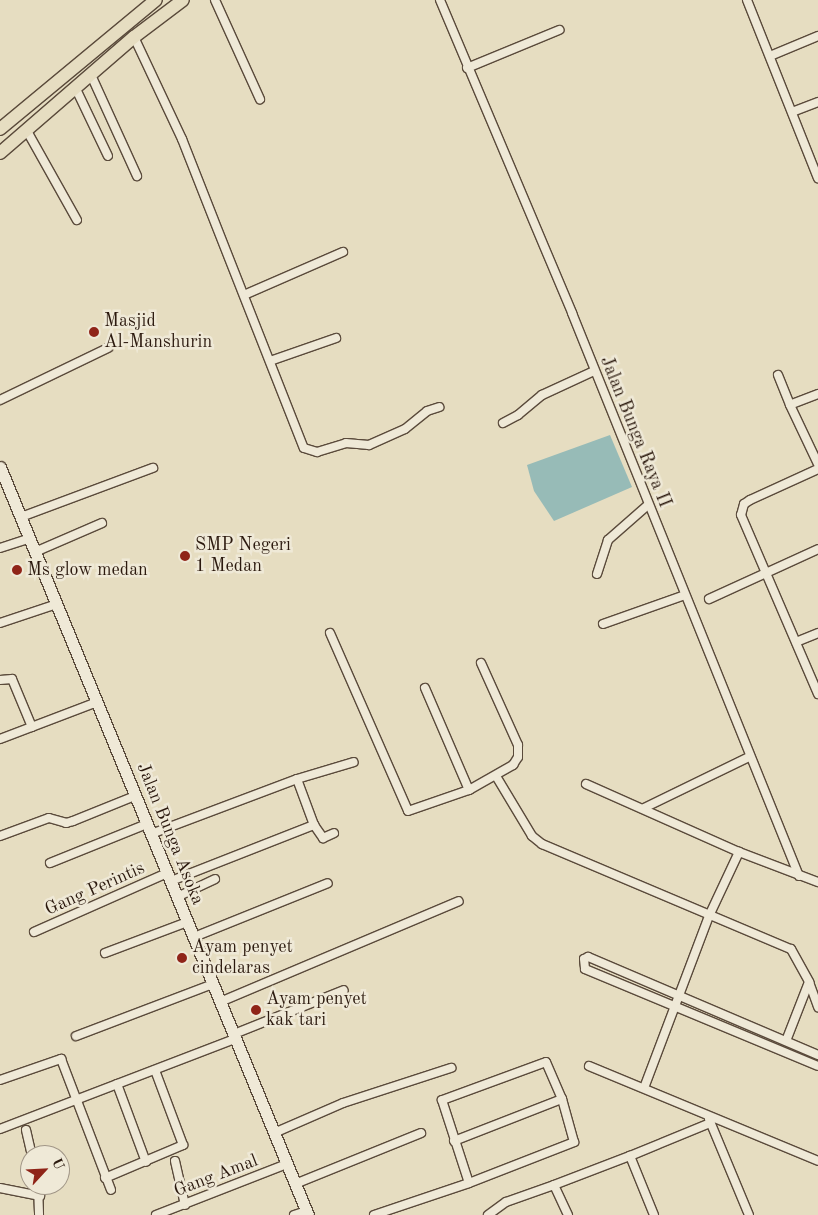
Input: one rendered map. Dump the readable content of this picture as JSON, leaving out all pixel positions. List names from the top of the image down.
{
  "streets": {
    "street": [
      "Jalan Bunga Raya II",
      "Jalan Bunga Asoka",
      "Gang Perintis",
      "Gang Amal"
    ]
  },
  "crossings": [
    ["Jalan Bunga Asoka", "Gang Perintis"],
    ["Jalan Bunga Asoka", "Gang Amal"]
  ],
  "places": [
    "Masjid Al-Manshurin",
    "SMP Negeri 1 Medan",
    "Ms glow medan",
    "Ayam penyet cindelaras",
    "Ayam penyet kak tari"
  ],
  "north": "top right"
}
